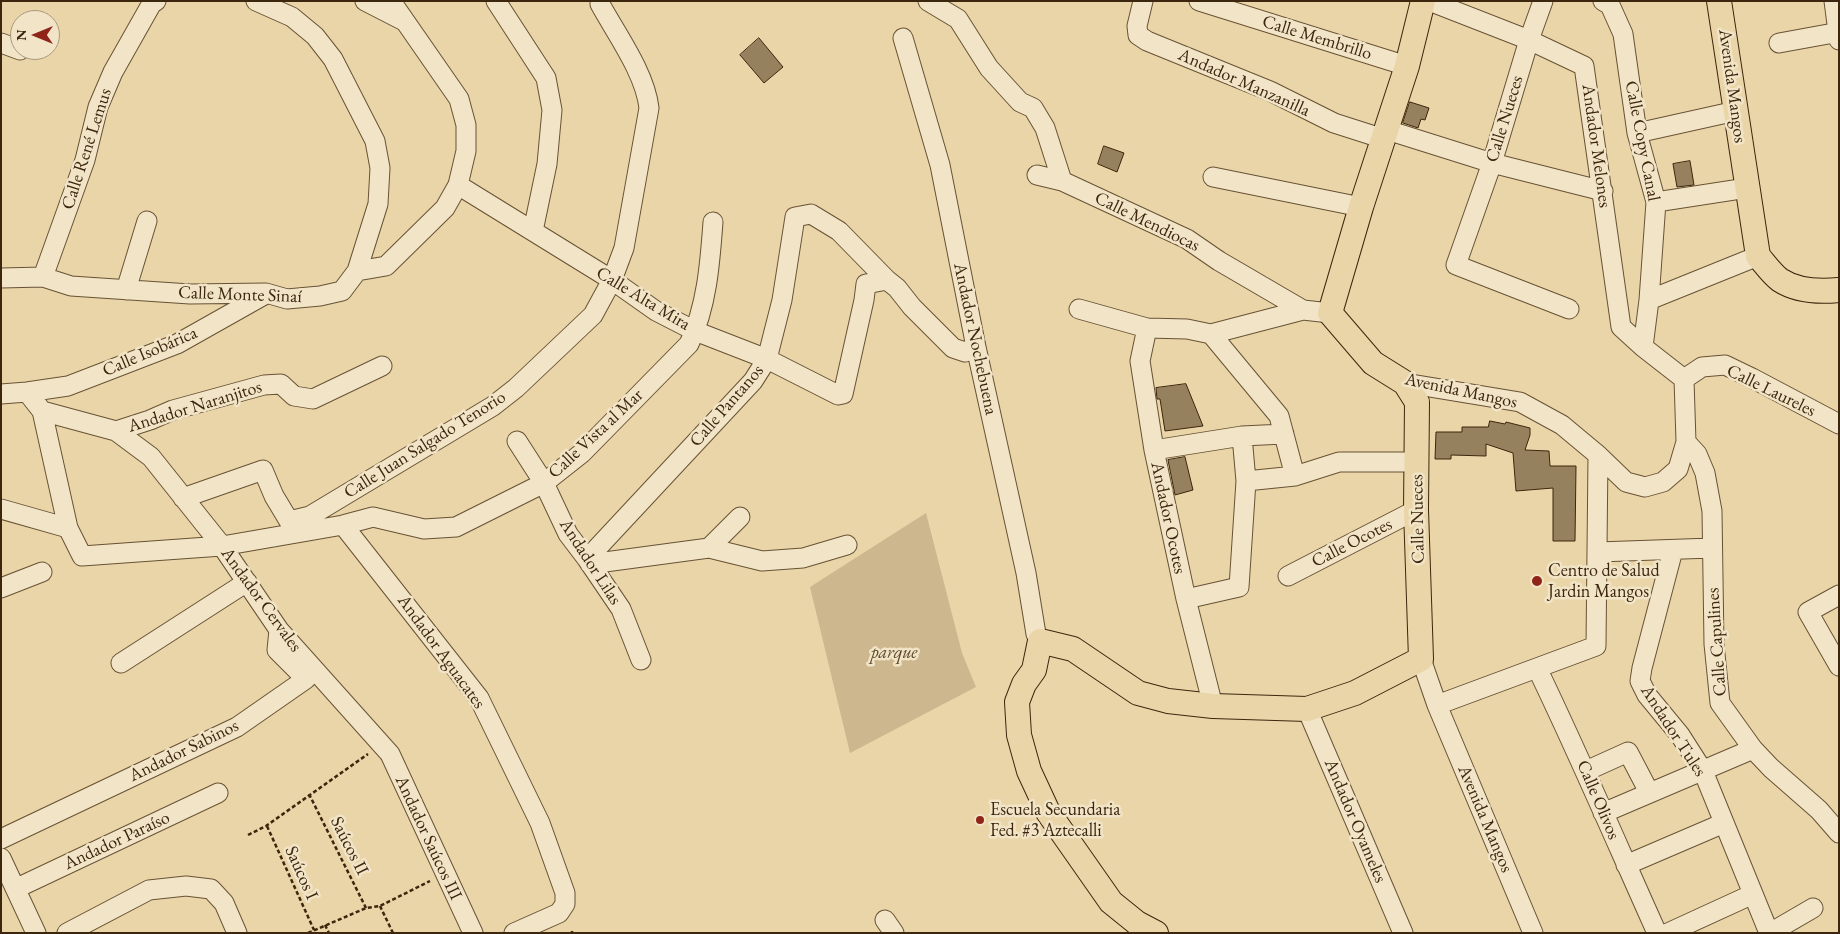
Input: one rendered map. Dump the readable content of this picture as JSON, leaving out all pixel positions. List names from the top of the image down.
{
  "streets": {
    "main road": ["Avenida Mangos", "Calle Nueces"],
    "street": [
      "Calle Membrillo",
      "Andador Manzanilla",
      "Calle Copy Canal",
      "Andador Melones",
      "Calle René Lemus",
      "Calle Mendiocas",
      "Calle Monte Sinaí",
      "Calle Alta Mira",
      "Andador Nochebuena",
      "Calle Isobárica",
      "Calle Laureles",
      "Calle Pantanos",
      "Andador Naranjitos",
      "Calle Vista al Mar",
      "Calle Juan Salgado Tenorio",
      "Andador Ocotes",
      "Calle Ocotes",
      "Andador Lilas",
      "Andador Cervales",
      "Calle Capulines",
      "Andador Aguacates",
      "Andador Tules",
      "Andador Sabinos",
      "Calle Olivos",
      "Andador Oyameles",
      "Andador Saúcos III",
      "Andador Paraíso"
    ],
    "path": ["Saúcos II", "Saúcos I"]
  },
  "crossings": [
    ["Andador Manzanilla", "Calle Nueces"],
    ["Andador Manzanilla", "Andador Melones"],
    ["Avenida Mangos", "Calle Nueces"],
    ["Calle Nueces", "Andador Melones"],
    ["Calle Nueces", "Calle Ocotes"],
    ["Calle Copy Canal", "Andador Melones"],
    ["Andador Melones", "Calle Laureles"],
    ["Calle René Lemus", "Calle Monte Sinaí"],
    ["Calle Monte Sinaí", "Calle Isobárica"],
    ["Calle Alta Mira", "Calle Pantanos"],
    ["Calle Alta Mira", "Calle Vista al Mar"],
    ["Calle Alta Mira", "Calle Juan Salgado Tenorio"],
    ["Calle Pantanos", "Andador Lilas"],
    ["Andador Naranjitos", "Andador Cervales"],
    ["Calle Vista al Mar", "Andador Lilas"],
    ["Calle Vista al Mar", "Andador Aguacates"],
    ["Andador Cervales", "Andador Sabinos"],
    ["Andador Cervales", "Andador Saúcos III"]
  ],
  "parks": ["parque"],
  "places": ["Centro de Salud Jardin Mangos", "Escuela Secundaria Fed. #3 Aztecalli"],
  "north": "left"
}
